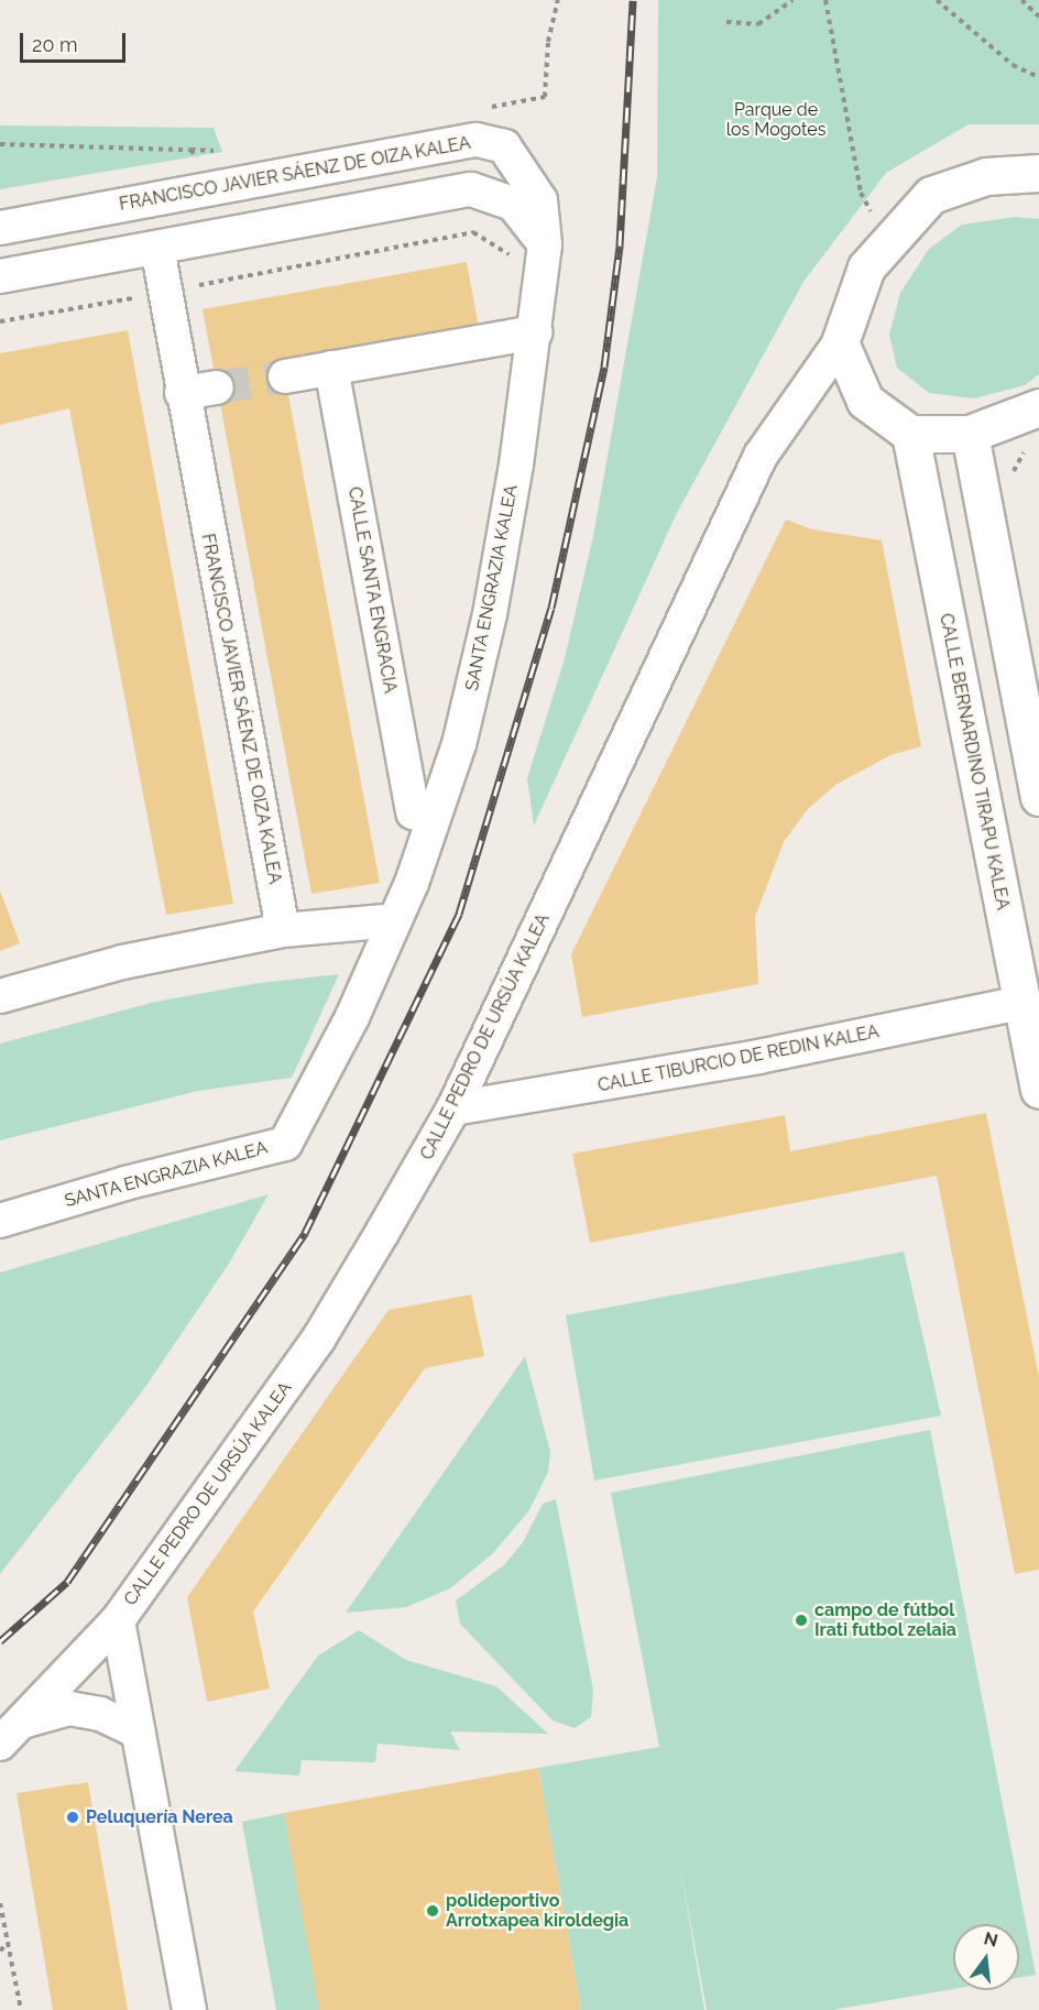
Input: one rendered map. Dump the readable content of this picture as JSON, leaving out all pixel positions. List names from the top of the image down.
{
  "streets": {
    "street": [
      "FRANCISCO JAVIER SÁENZ DE OIZA KALEA",
      "SANTA ENGRAZIA KALEA",
      "CALLE SANTA ENGRACIA",
      "CALLE BERNARDINO TIRAPU KALEA",
      "CALLE PEDRO DE URSÚA KALEA",
      "CALLE TIBURCIO DE REDIN KALEA"
    ]
  },
  "crossings": [
    ["FRANCISCO JAVIER SÁENZ DE OIZA KALEA", "SANTA ENGRAZIA KALEA"],
    ["CALLE BERNARDINO TIRAPU KALEA", "CALLE TIBURCIO DE REDIN KALEA"],
    ["CALLE PEDRO DE URSÚA KALEA", "CALLE TIBURCIO DE REDIN KALEA"]
  ],
  "parks": ["Parque de los Mogotes"],
  "places": ["campo de fútbol Irati futbol zelaia", "Peluquería Nerea", "polideportivo Arrotxapea kiroldegia"],
  "scale_bar": "20 m",
  "north": "top"
}
